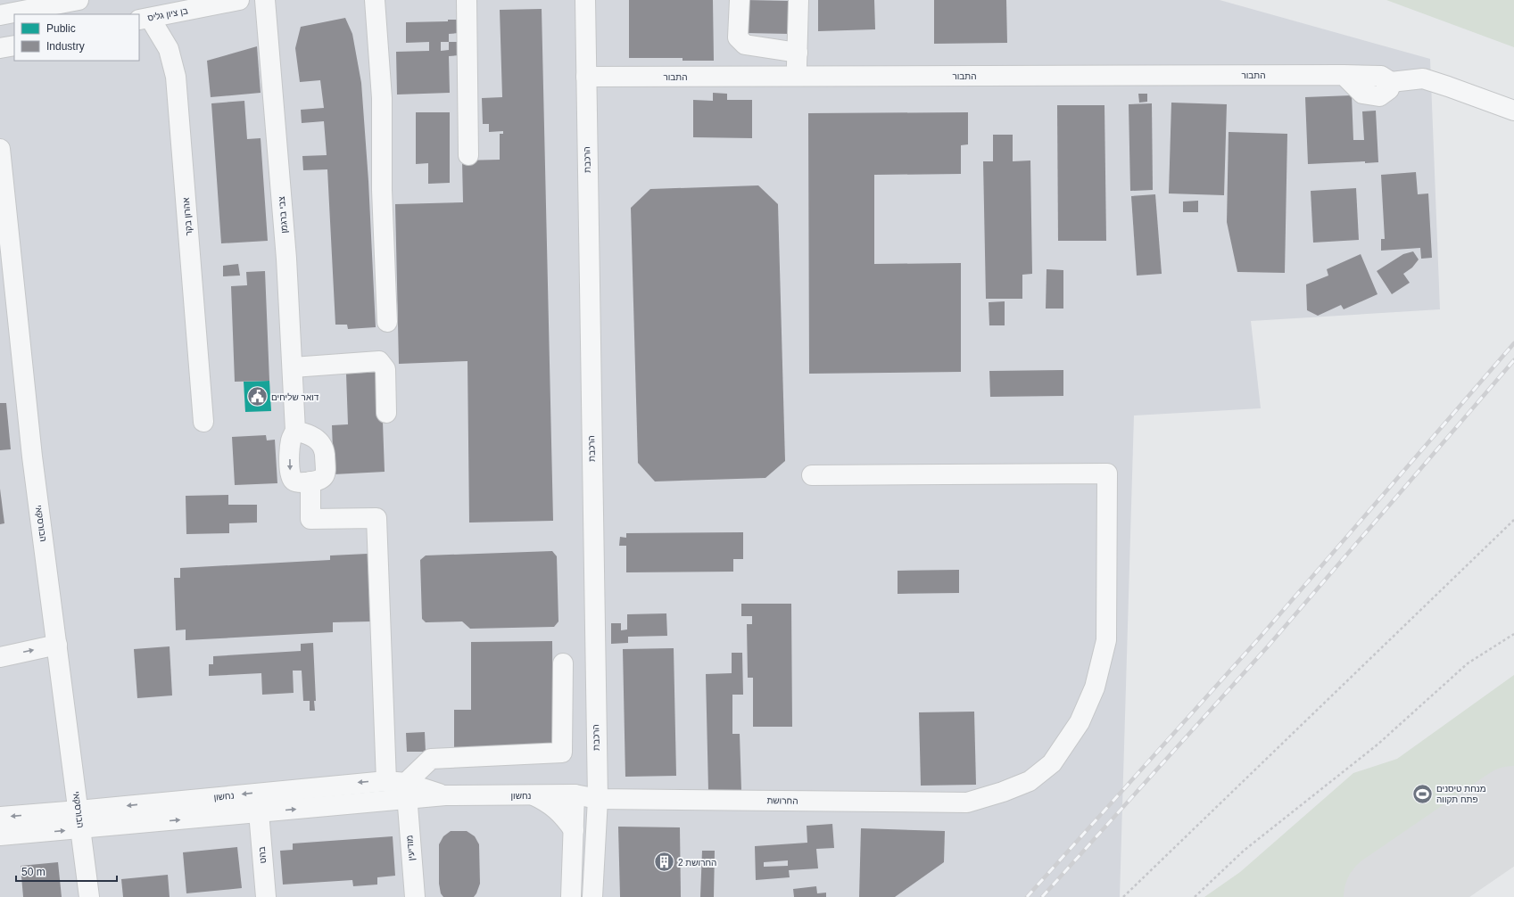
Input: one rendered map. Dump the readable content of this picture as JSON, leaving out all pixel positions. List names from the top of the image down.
{
  "streets": {
    "street": [
      "בן ציון גליס",
      "התבור",
      "הרכבת",
      "צבי ברגמן",
      "אהרון בקר",
      "הבורסקאי",
      "נחשון",
      "החרושת",
      "מודיעין",
      "בהט"
    ]
  },
  "crossings": [
    ["בן ציון גליס", "אהרון בקר"],
    ["התבור", "הרכבת"],
    ["הרכבת", "נחשון"],
    ["הרכבת", "החרושת"],
    ["הבורסקאי", "נחשון"],
    ["נחשון", "החרושת"],
    ["נחשון", "מודיעין"],
    ["נחשון", "בהט"]
  ],
  "places": {
    "public building": ["דואר שליחים"],
    "sports": ["מנחת טיסנים פתח תקווה"],
    "building": ["החרושת 2"]
  },
  "legend": ["Public", "Industry"],
  "scale_bar": "50 m"
}
